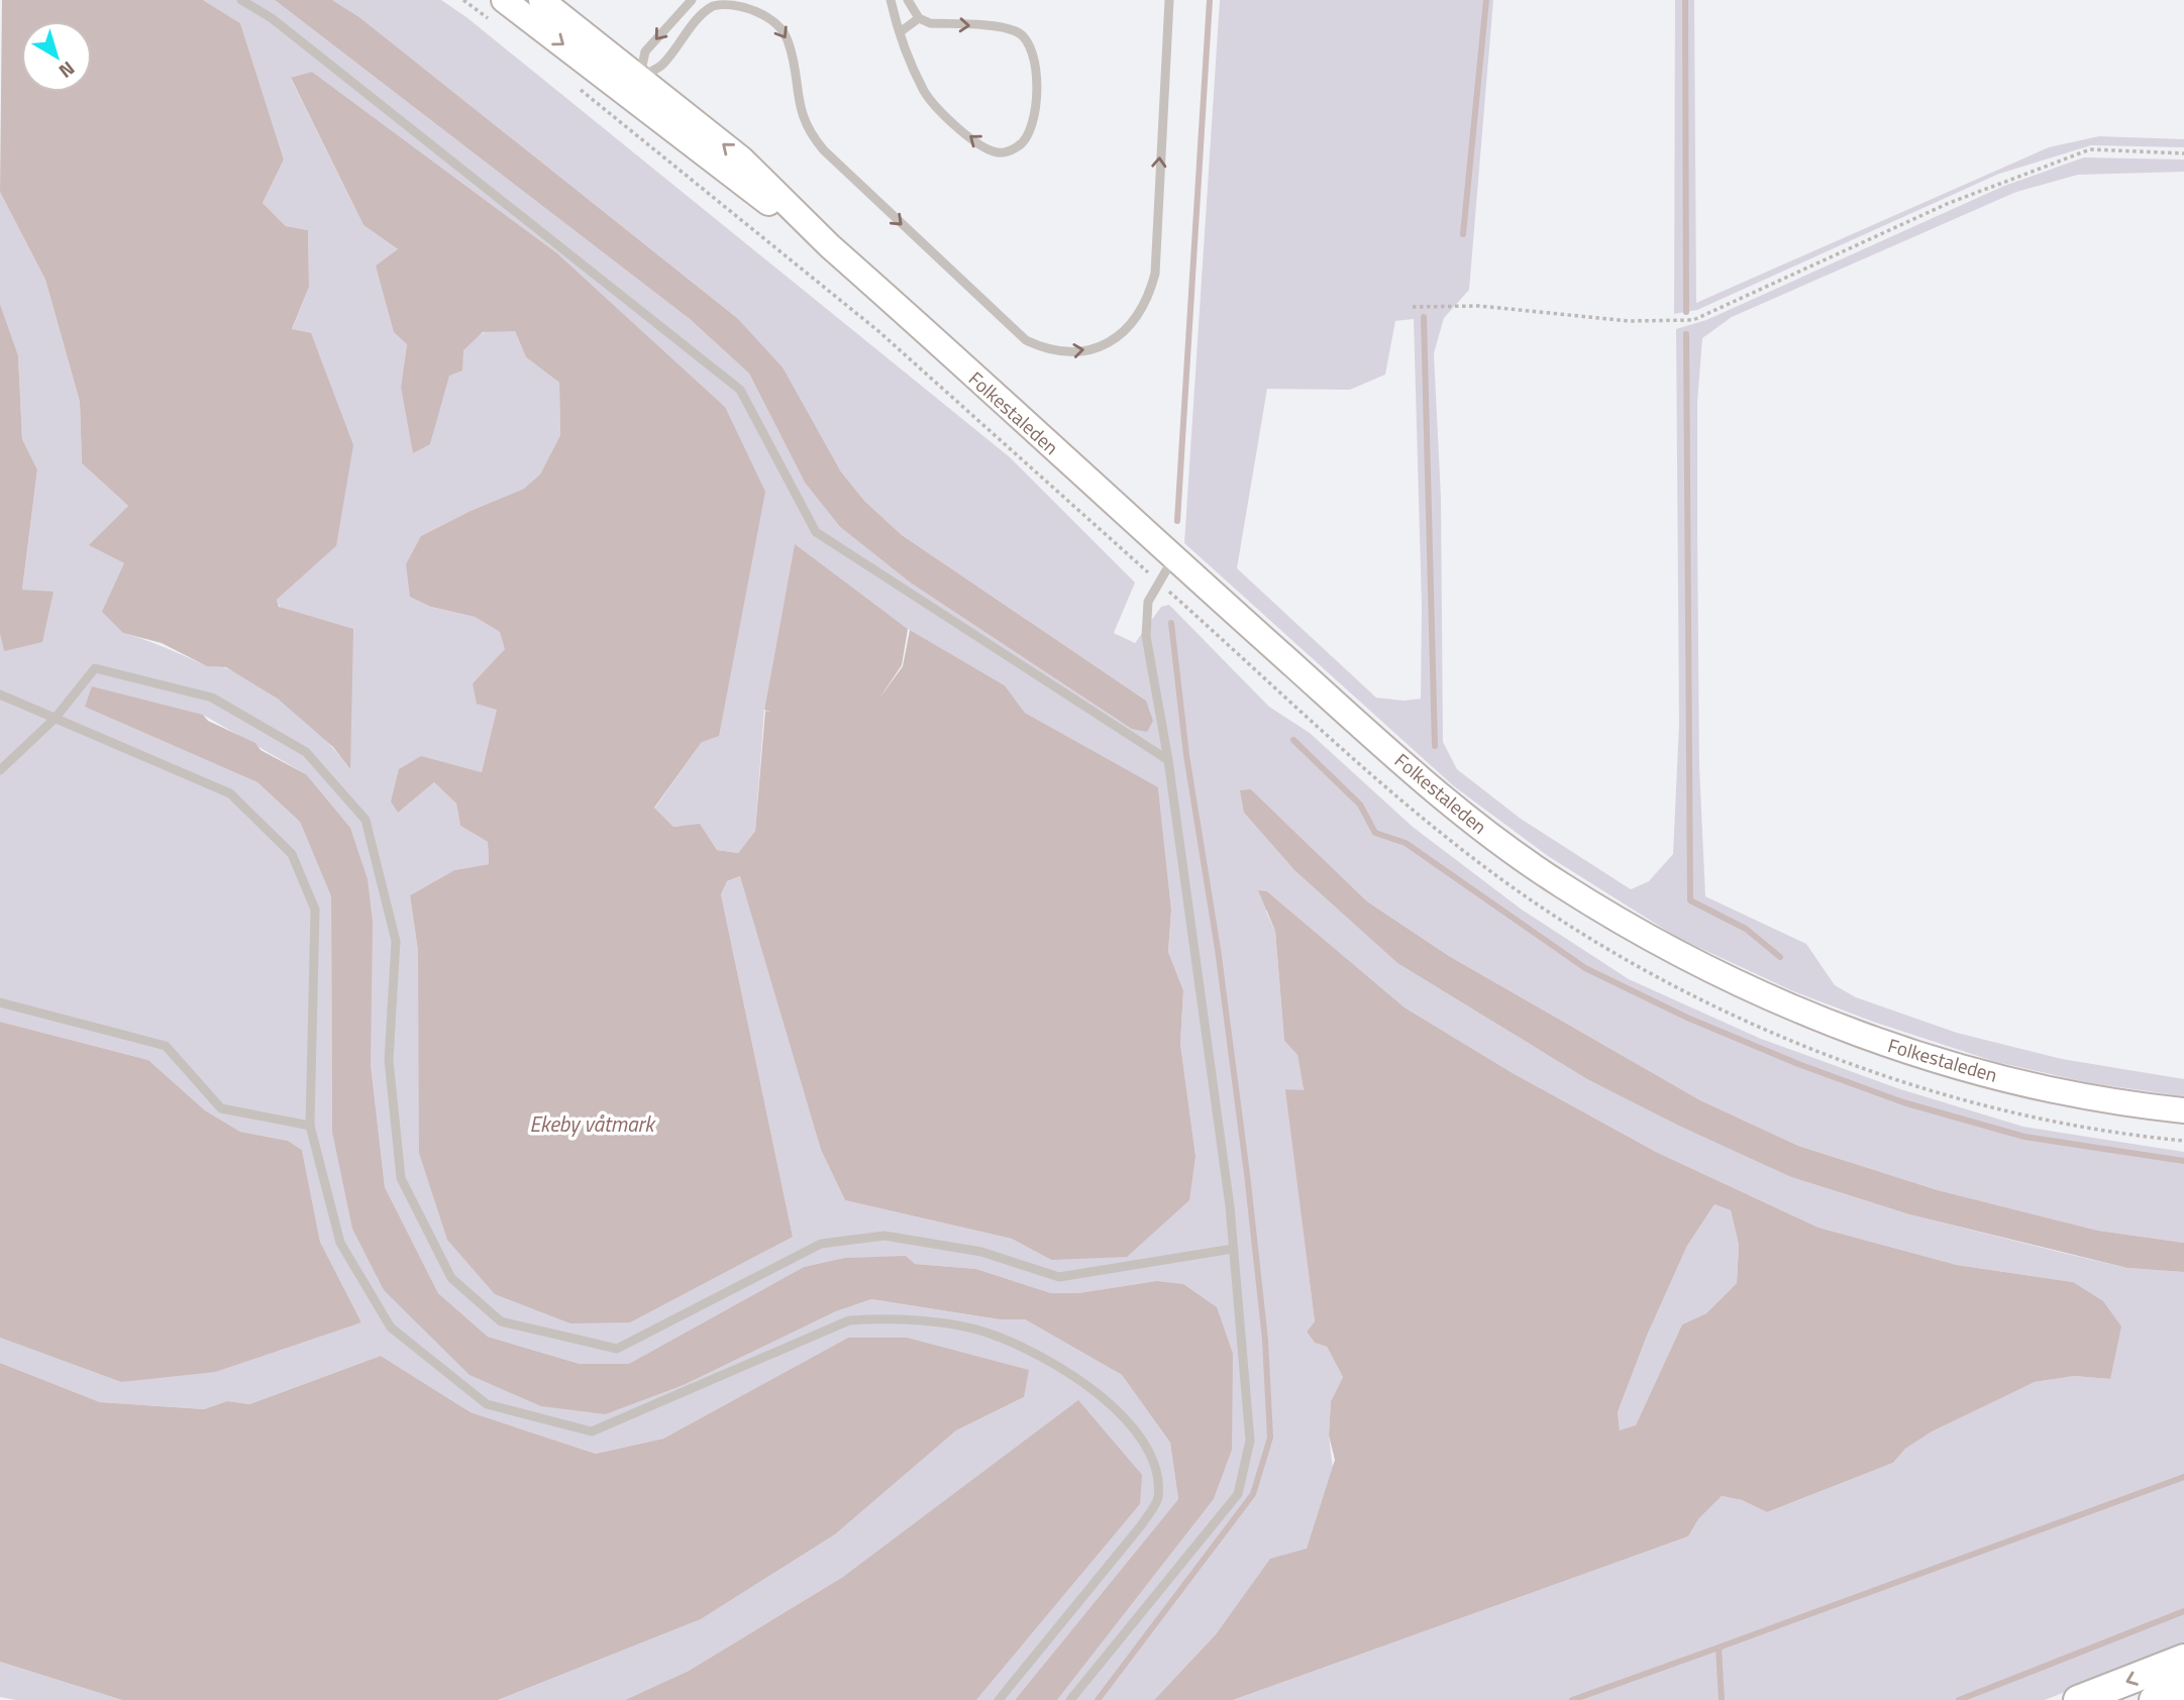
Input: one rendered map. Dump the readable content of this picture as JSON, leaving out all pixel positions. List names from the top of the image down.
{
  "streets": {
    "main road": ["Folkestaleden"]
  },
  "water": ["Ekeby våtmark"],
  "north": "bottom right"
}
